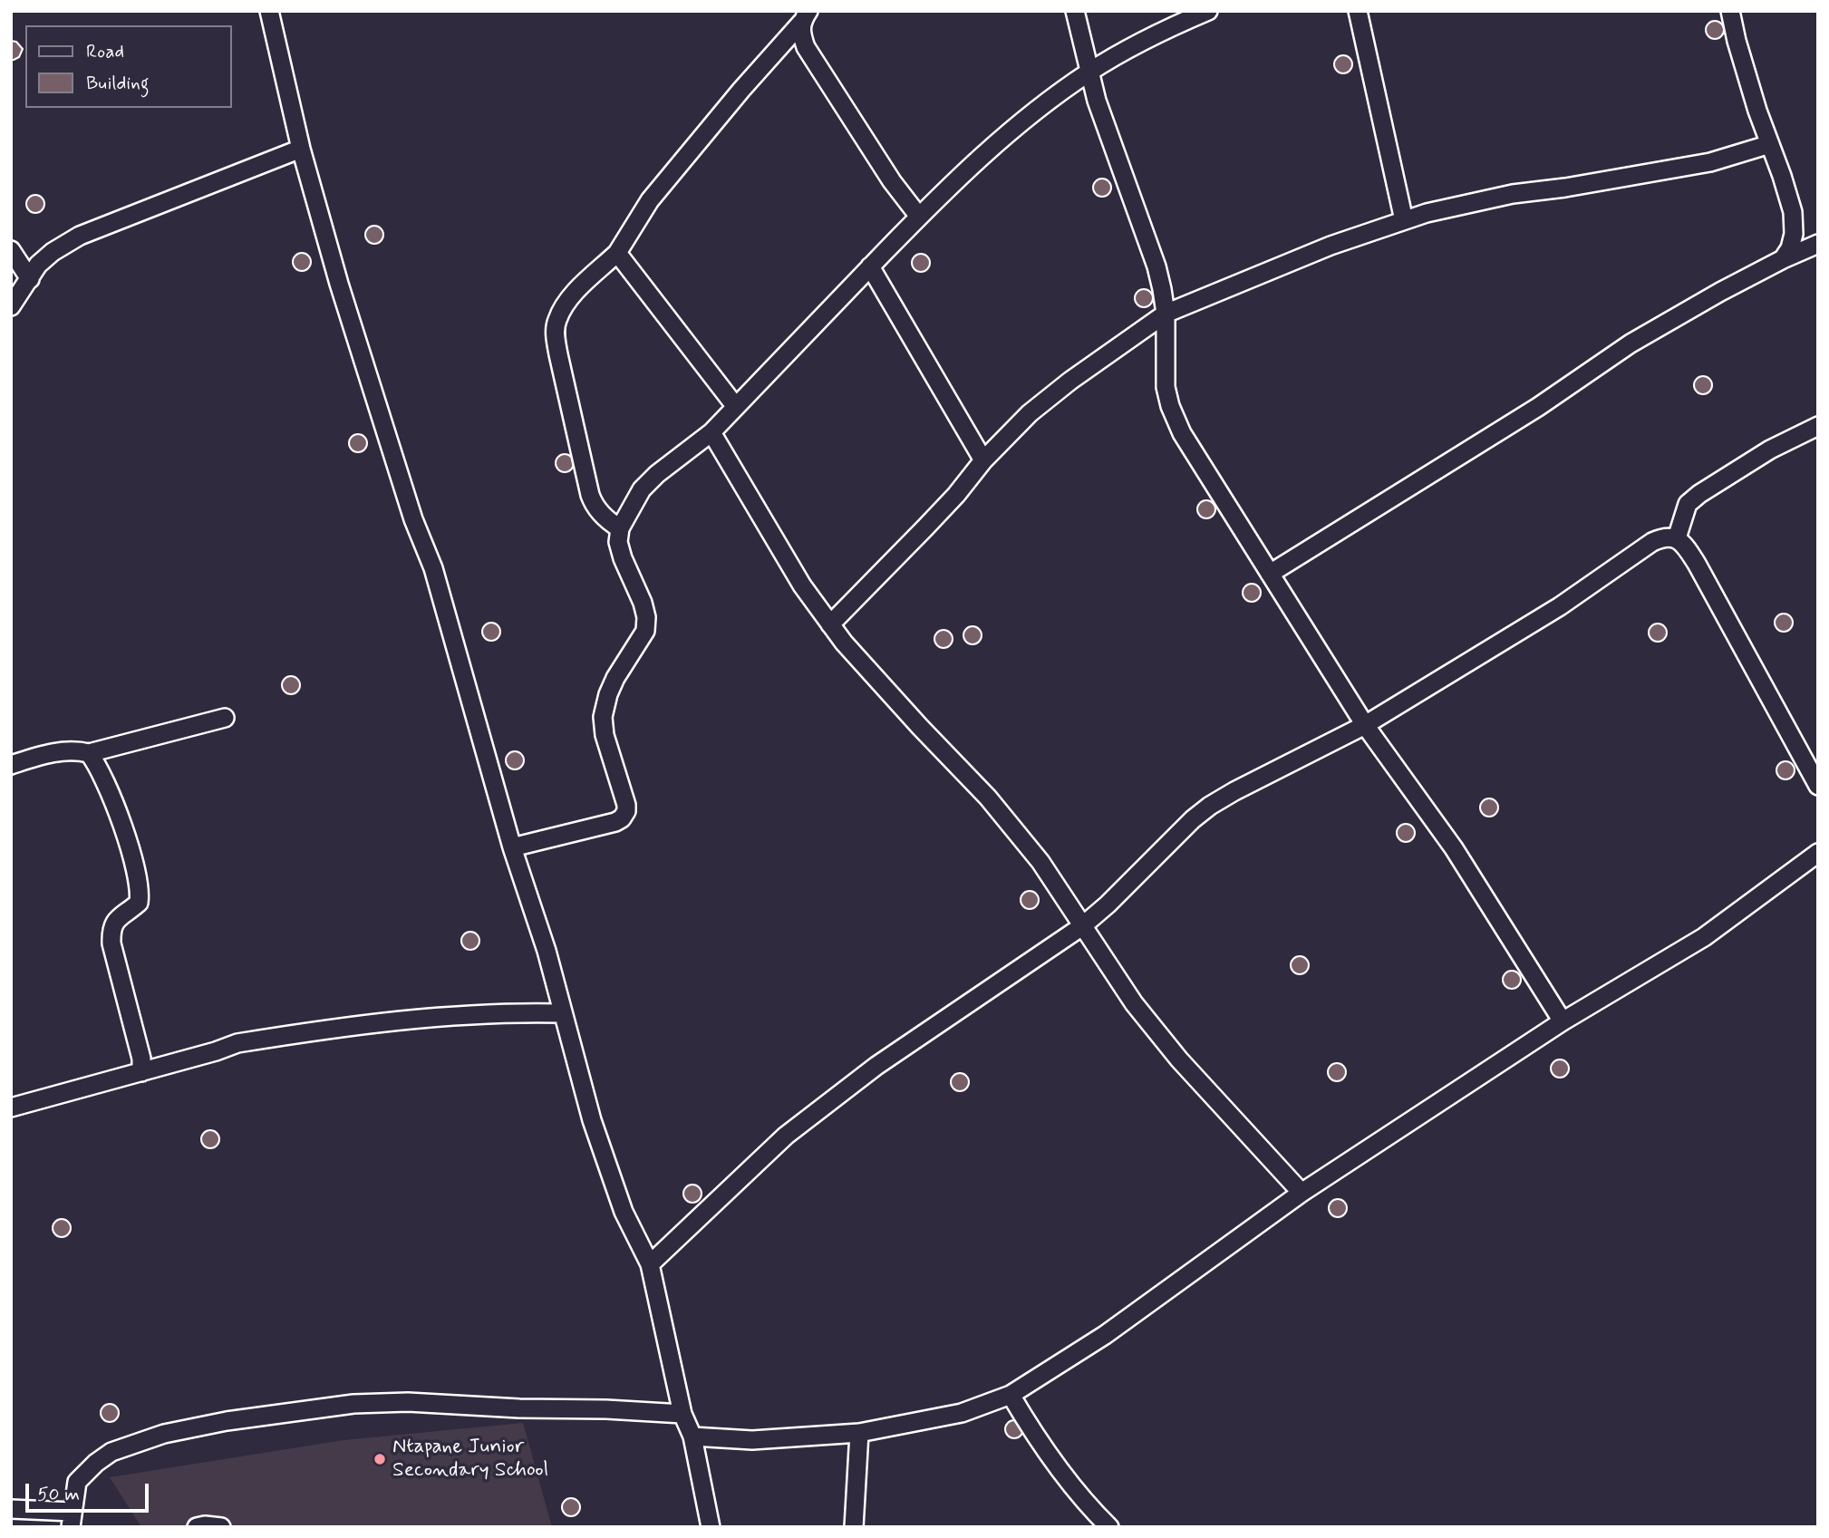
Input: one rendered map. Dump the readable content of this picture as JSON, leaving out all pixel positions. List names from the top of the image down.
{
  "places": ["Ntapane Junior Secondary School"],
  "legend": ["Road", "Building"],
  "scale_bar": "50 m"
}
